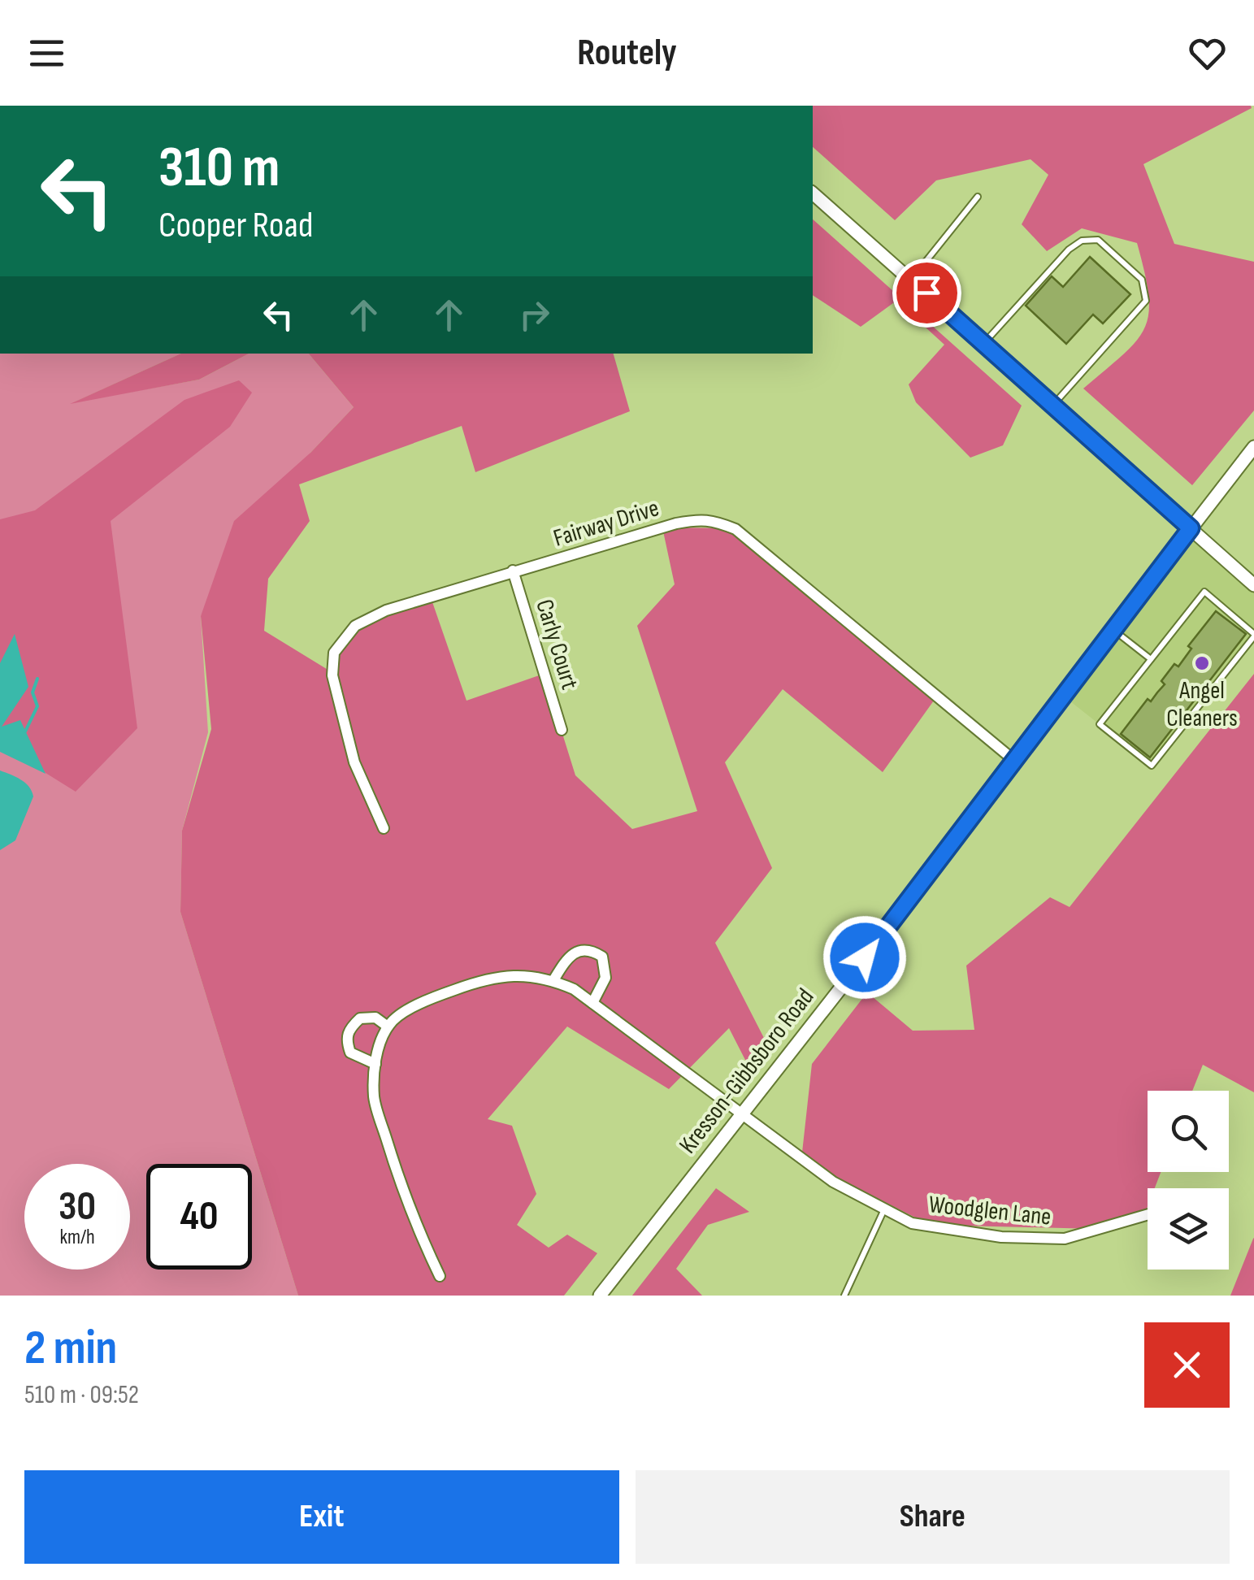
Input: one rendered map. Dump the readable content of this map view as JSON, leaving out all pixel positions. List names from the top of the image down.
{
  "streets": {
    "street": [
      "Fairway Drive",
      "Carly Court",
      "Kresson-Gibbsboro Road",
      "Woodglen Lane"
    ]
  },
  "crossings": [
    ["Fairway Drive", "Carly Court"],
    ["Fairway Drive", "Kresson-Gibbsboro Road"],
    ["Kresson-Gibbsboro Road", "Woodglen Lane"]
  ],
  "places": ["Angel Cleaners"],
  "page": {
    "header": "Routely",
    "turn": ["310 m", "Cooper Road"],
    "speed": "30 km/h",
    "limit": "40",
    "heading": ["2 min", "510 m · 09:52"],
    "buttons": ["Exit", "Share"]
  }
}
